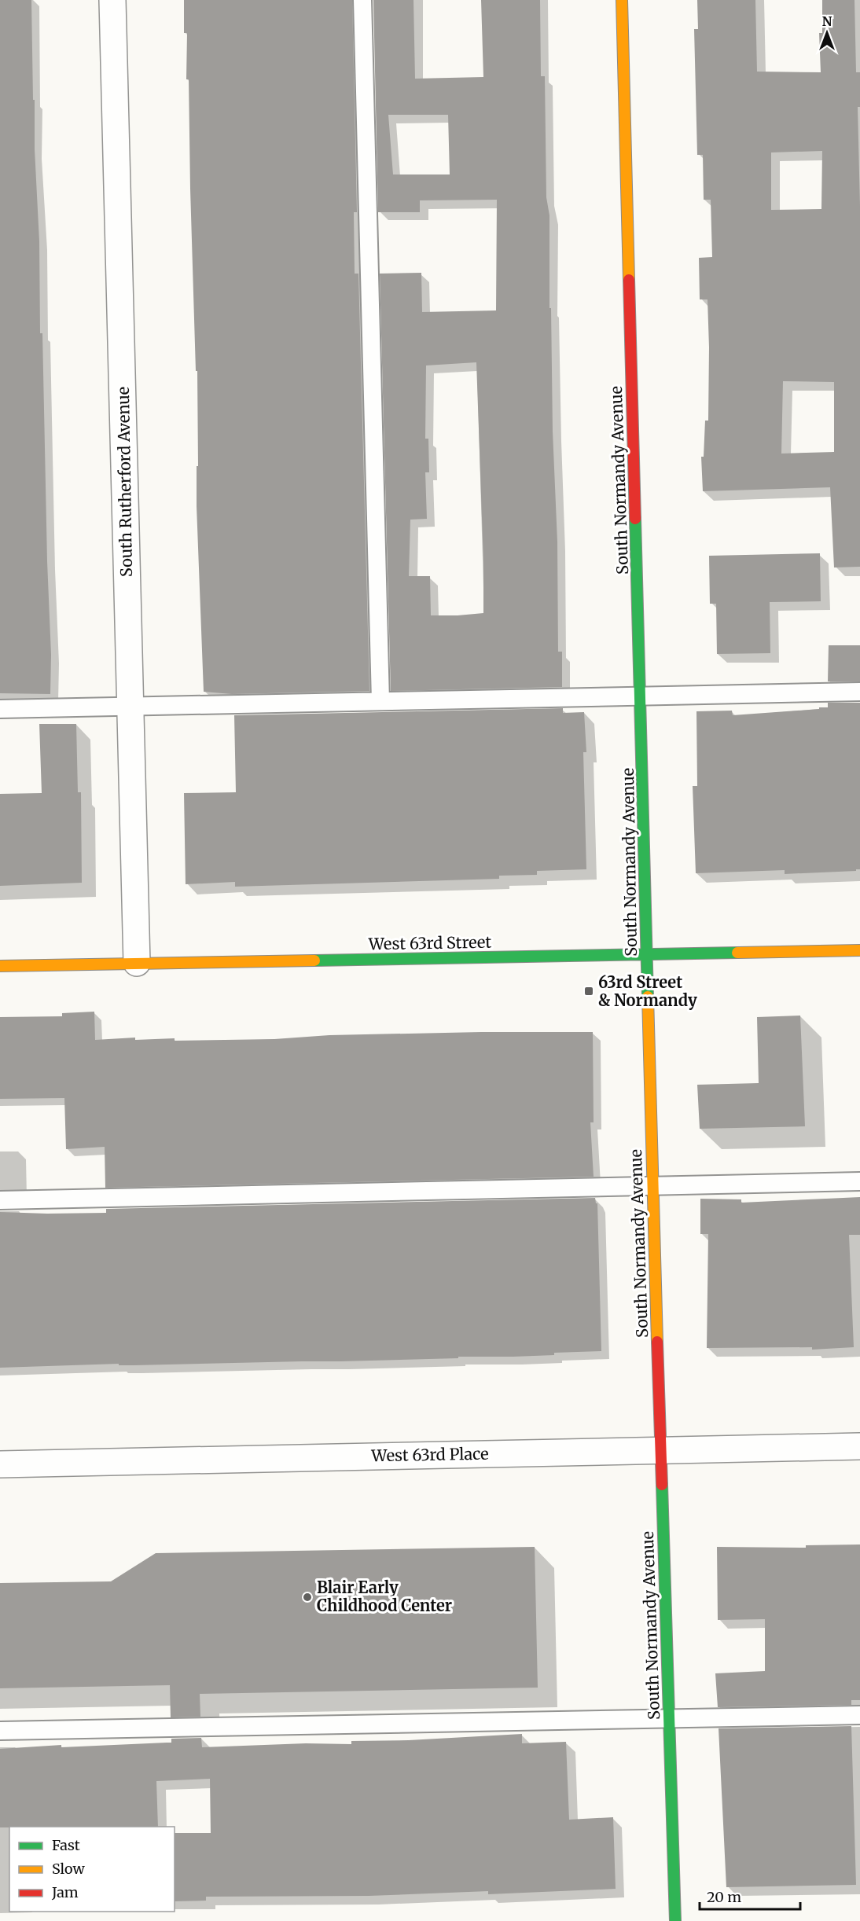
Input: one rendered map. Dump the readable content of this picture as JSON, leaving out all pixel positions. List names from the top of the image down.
{
  "streets": {
    "street": [
      "South Normandy Avenue",
      "South Rutherford Avenue",
      "West 63rd Street",
      "West 63rd Place"
    ]
  },
  "crossings": [
    ["South Normandy Avenue", "West 63rd Street"],
    ["South Normandy Avenue", "West 63rd Place"],
    ["South Rutherford Avenue", "West 63rd Street"]
  ],
  "places": {
    "transit": ["63rd Street & Normandy"],
    "other": ["Blair Early Childhood Center"]
  },
  "legend": ["Fast", "Slow", "Jam"],
  "scale_bar": "20 m",
  "north": "top"
}
